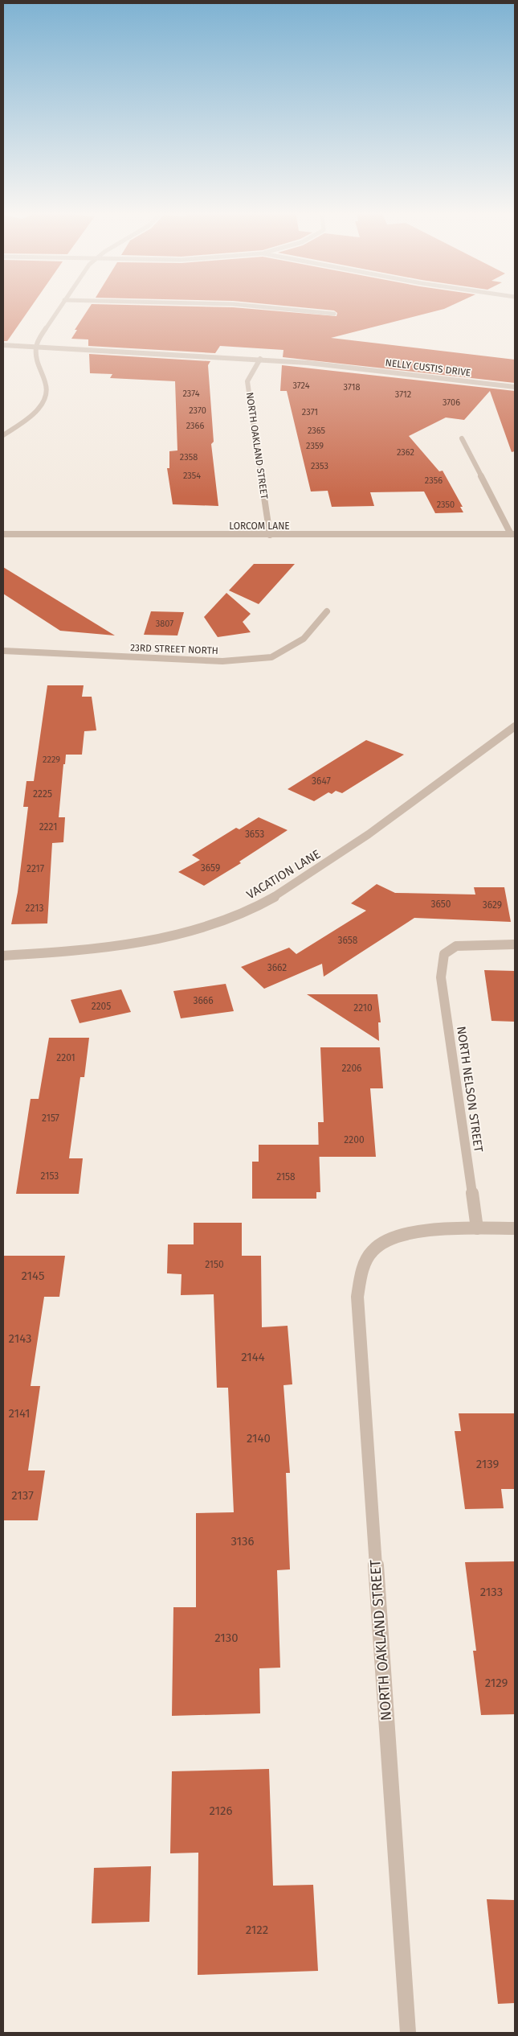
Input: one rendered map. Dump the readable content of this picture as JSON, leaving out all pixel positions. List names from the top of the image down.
{
  "streets": {
    "street": [
      "NELLY CUSTIS DRIVE",
      "NORTH OAKLAND STREET",
      "LORCOM LANE",
      "23RD STREET NORTH",
      "VACATION LANE",
      "NORTH NELSON STREET"
    ]
  },
  "crossings": [
    ["NELLY CUSTIS DRIVE", "NORTH OAKLAND STREET"],
    ["NORTH OAKLAND STREET", "LORCOM LANE"],
    ["NORTH OAKLAND STREET", "NORTH NELSON STREET"]
  ],
  "house_numbers": [
    "3724",
    "3718",
    "2374",
    "3712",
    "3706",
    "2370",
    "2371",
    "2366",
    "2365",
    "2359",
    "2362",
    "2358",
    "2353",
    "2354",
    "2356",
    "2350",
    "3807",
    "2229",
    "3647",
    "2225",
    "2221",
    "3653",
    "3659",
    "2217",
    "3650",
    "3629",
    "2213",
    "3658",
    "3662",
    "3666",
    "2205",
    "2210",
    "2201",
    "2206",
    "2157",
    "2200",
    "2153",
    "2158",
    "2150",
    "2145",
    "2143",
    "2144",
    "2141",
    "2140",
    "2139",
    "2137",
    "3136",
    "2133",
    "2130",
    "2129",
    "2126",
    "2122"
  ]
}
